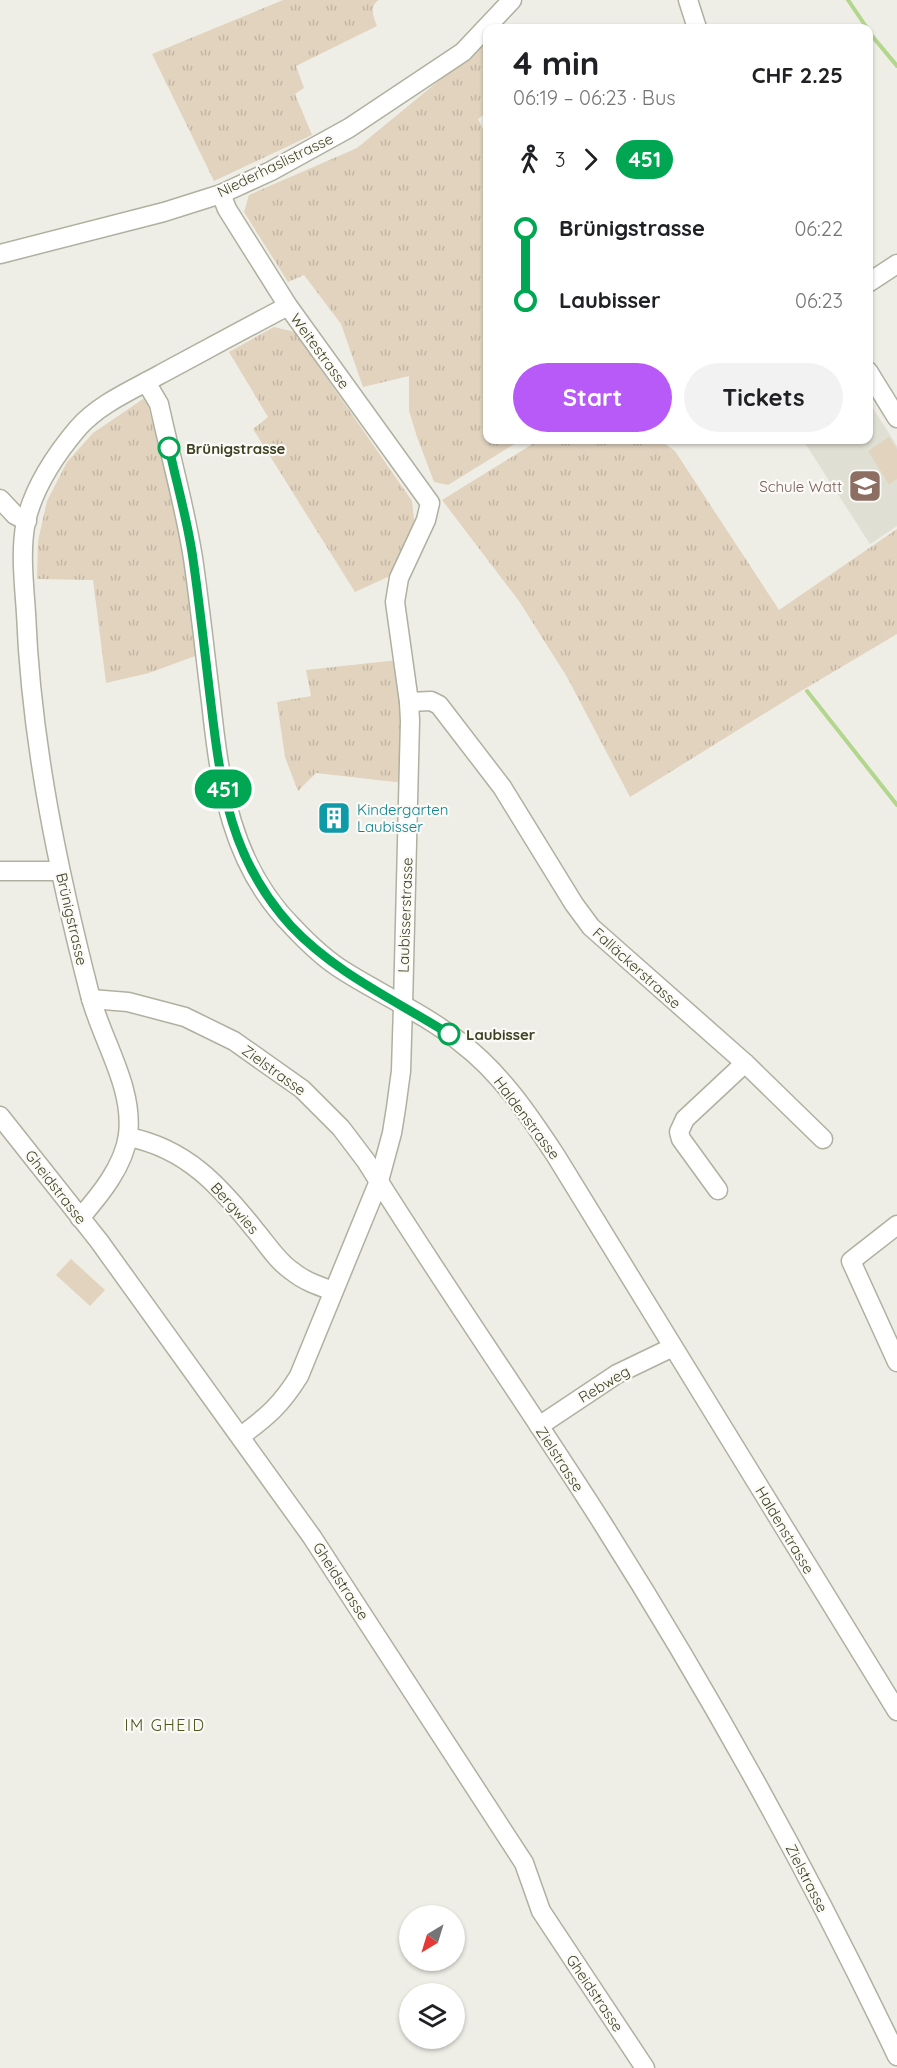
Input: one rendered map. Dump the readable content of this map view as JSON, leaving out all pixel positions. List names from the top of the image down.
{
  "streets": {
    "street": [
      "Niederhaslistrasse",
      "Weitestrasse",
      "Laubisserstrasse",
      "Brünigstrasse",
      "Falläckerstrasse",
      "Zielstrasse",
      "Haldenstrasse",
      "Gheidstrasse",
      "Bergwies",
      "Rebweg"
    ]
  },
  "crossings": [
    ["Niederhaslistrasse", "Weitestrasse"],
    ["Weitestrasse", "Laubisserstrasse"],
    ["Weitestrasse", "Brünigstrasse"],
    ["Laubisserstrasse", "Falläckerstrasse"],
    ["Laubisserstrasse", "Zielstrasse"],
    ["Laubisserstrasse", "Haldenstrasse"],
    ["Laubisserstrasse", "Gheidstrasse"],
    ["Laubisserstrasse", "Bergwies"],
    ["Brünigstrasse", "Zielstrasse"],
    ["Brünigstrasse", "Haldenstrasse"],
    ["Brünigstrasse", "Gheidstrasse"],
    ["Brünigstrasse", "Bergwies"],
    ["Zielstrasse", "Rebweg"],
    ["Haldenstrasse", "Rebweg"]
  ],
  "districts": ["IM GHEID"],
  "places": {
    "other": ["Brünigstrasse", "Laubisser"],
    "school or university": ["Schule Watt"],
    "building": ["Kindergarten Laubisser"]
  },
  "lines": ["bus line 451"],
  "north": "bottom left",
  "page": {
    "on_map": "451",
    "heading": ["4 min", "06:19 – 06:23 · Bus", "CHF 2.25"],
    "legs": ["3", "451"],
    "list": [
      {
        "name": "Brünigstrasse",
        "value": "06:22"
      },
      {
        "name": "Laubisser",
        "value": "06:23"
      }
    ],
    "buttons": ["Start", "Tickets"]
  }
}
